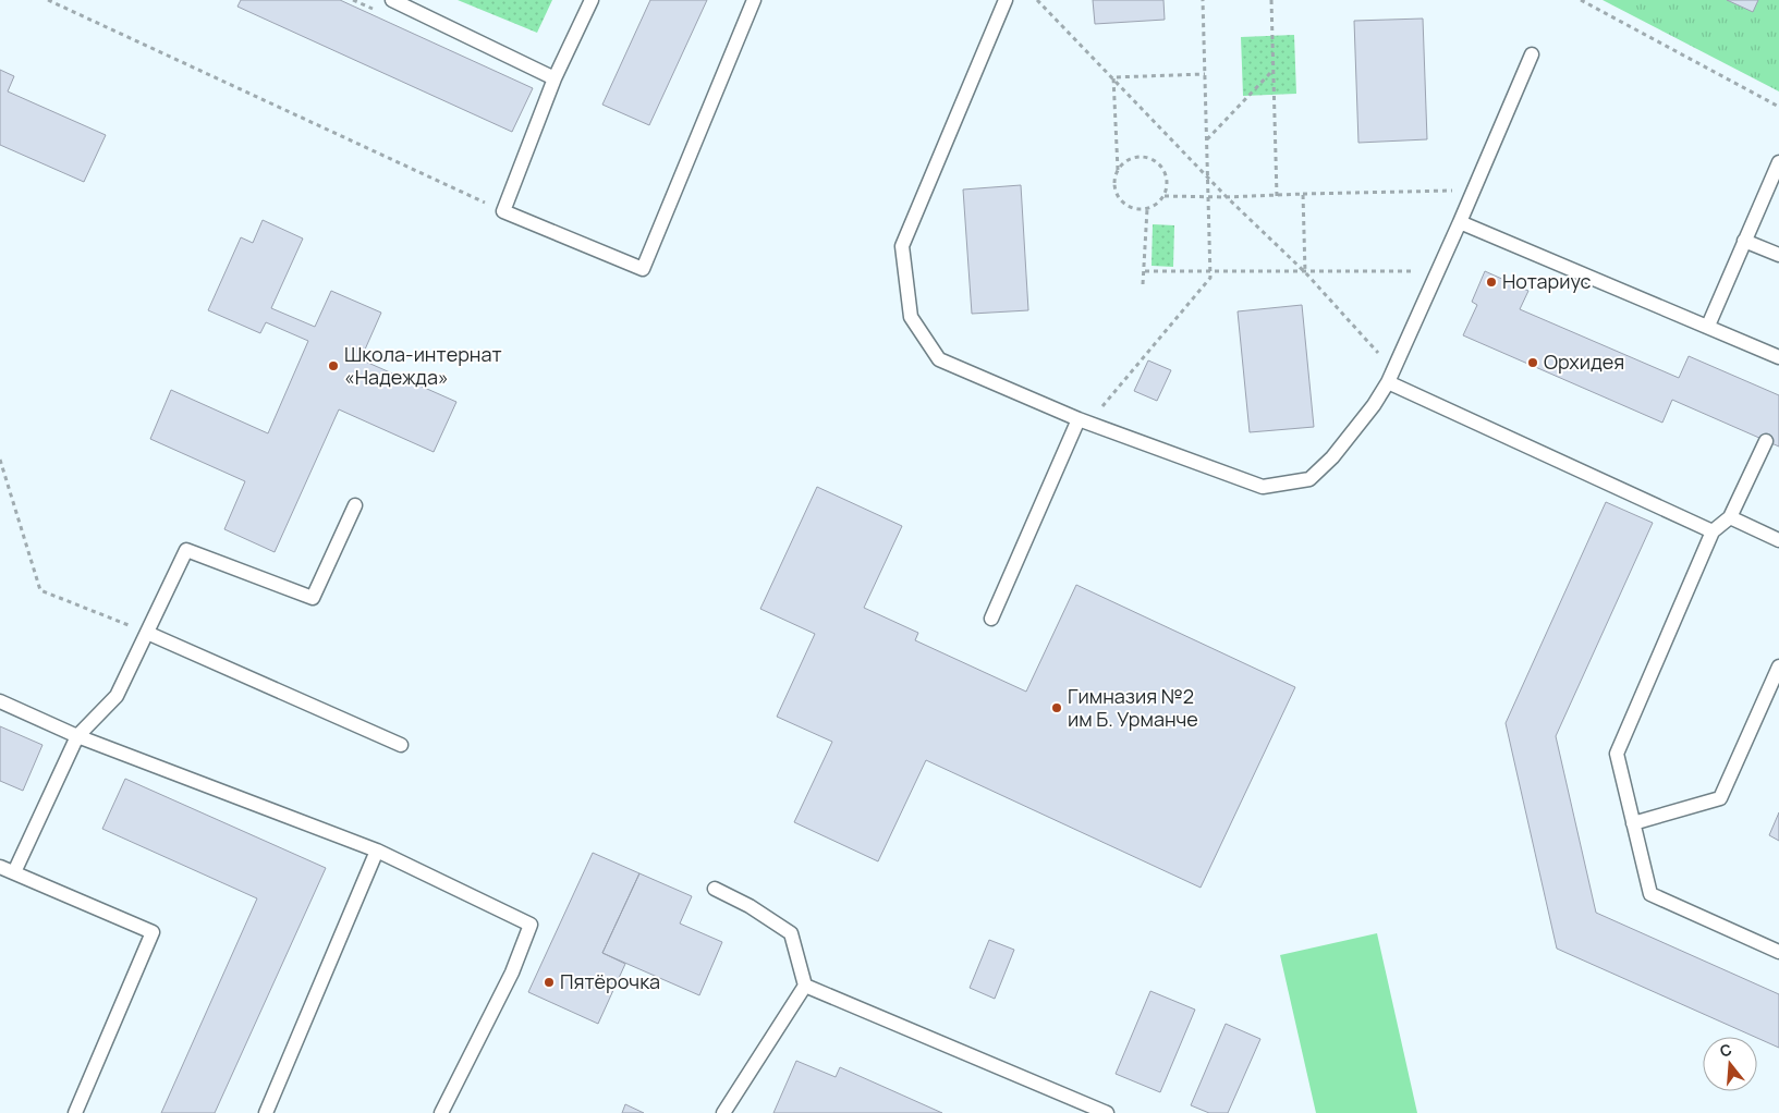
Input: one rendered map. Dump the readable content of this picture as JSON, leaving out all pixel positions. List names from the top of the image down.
{
  "places": [
    "Нотариус",
    "Орхидея",
    "Школа-интернат «Надежда»",
    "Гимназия №2 им Б. Урманче",
    "Пятёрочка"
  ],
  "north": "top"
}
